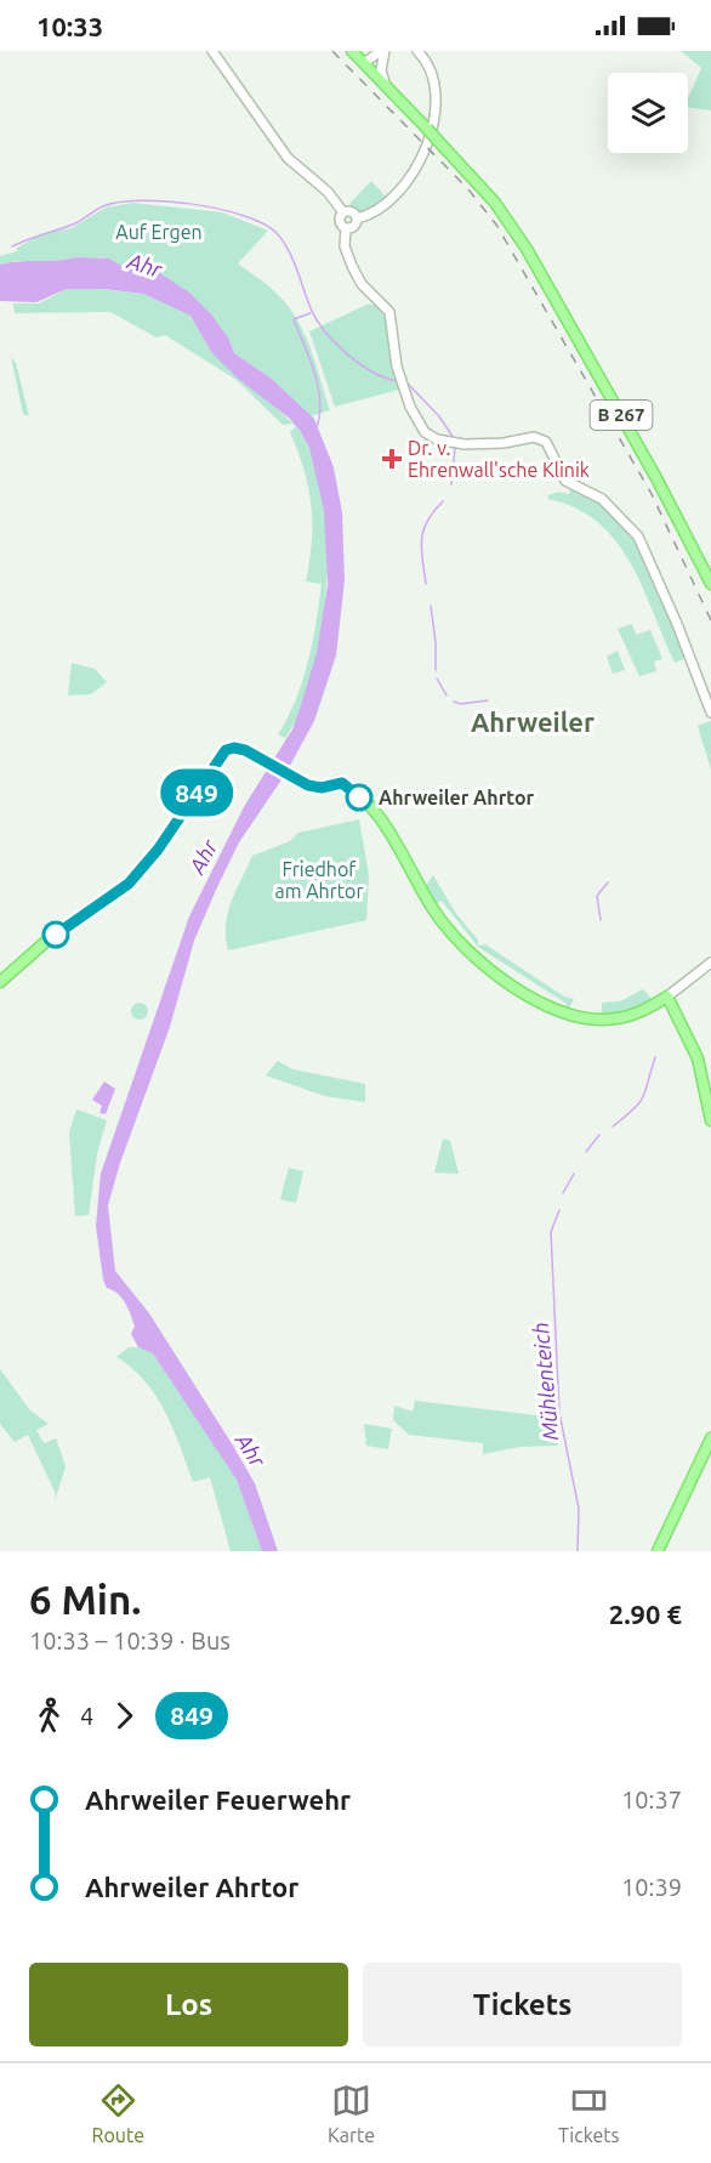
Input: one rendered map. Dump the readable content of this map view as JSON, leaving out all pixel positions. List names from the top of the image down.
{
  "streets": {
    "main road": ["B 267"]
  },
  "districts": ["Ahrweiler"],
  "water": ["Ahr", "Mühlenteich"],
  "parks": ["Auf Ergen", "Friedhof am Ahrtor"],
  "places": {
    "health": ["Dr. v. Ehrenwall'sche Klinik"],
    "other": ["Ahrweiler Ahrtor"]
  },
  "lines": ["bus line 849"],
  "page": {
    "status": "10:33",
    "on_map": "849",
    "heading": ["6 Min.", "10:33 – 10:39 · Bus", "2.90 €"],
    "legs": ["4", "849"],
    "list": [
      {
        "name": "Ahrweiler Feuerwehr",
        "value": "10:37"
      },
      {
        "name": "Ahrweiler Ahrtor",
        "value": "10:39"
      }
    ],
    "buttons": ["Los", "Tickets"],
    "tabs": ["Route", "Karte", "Tickets"]
  }
}
